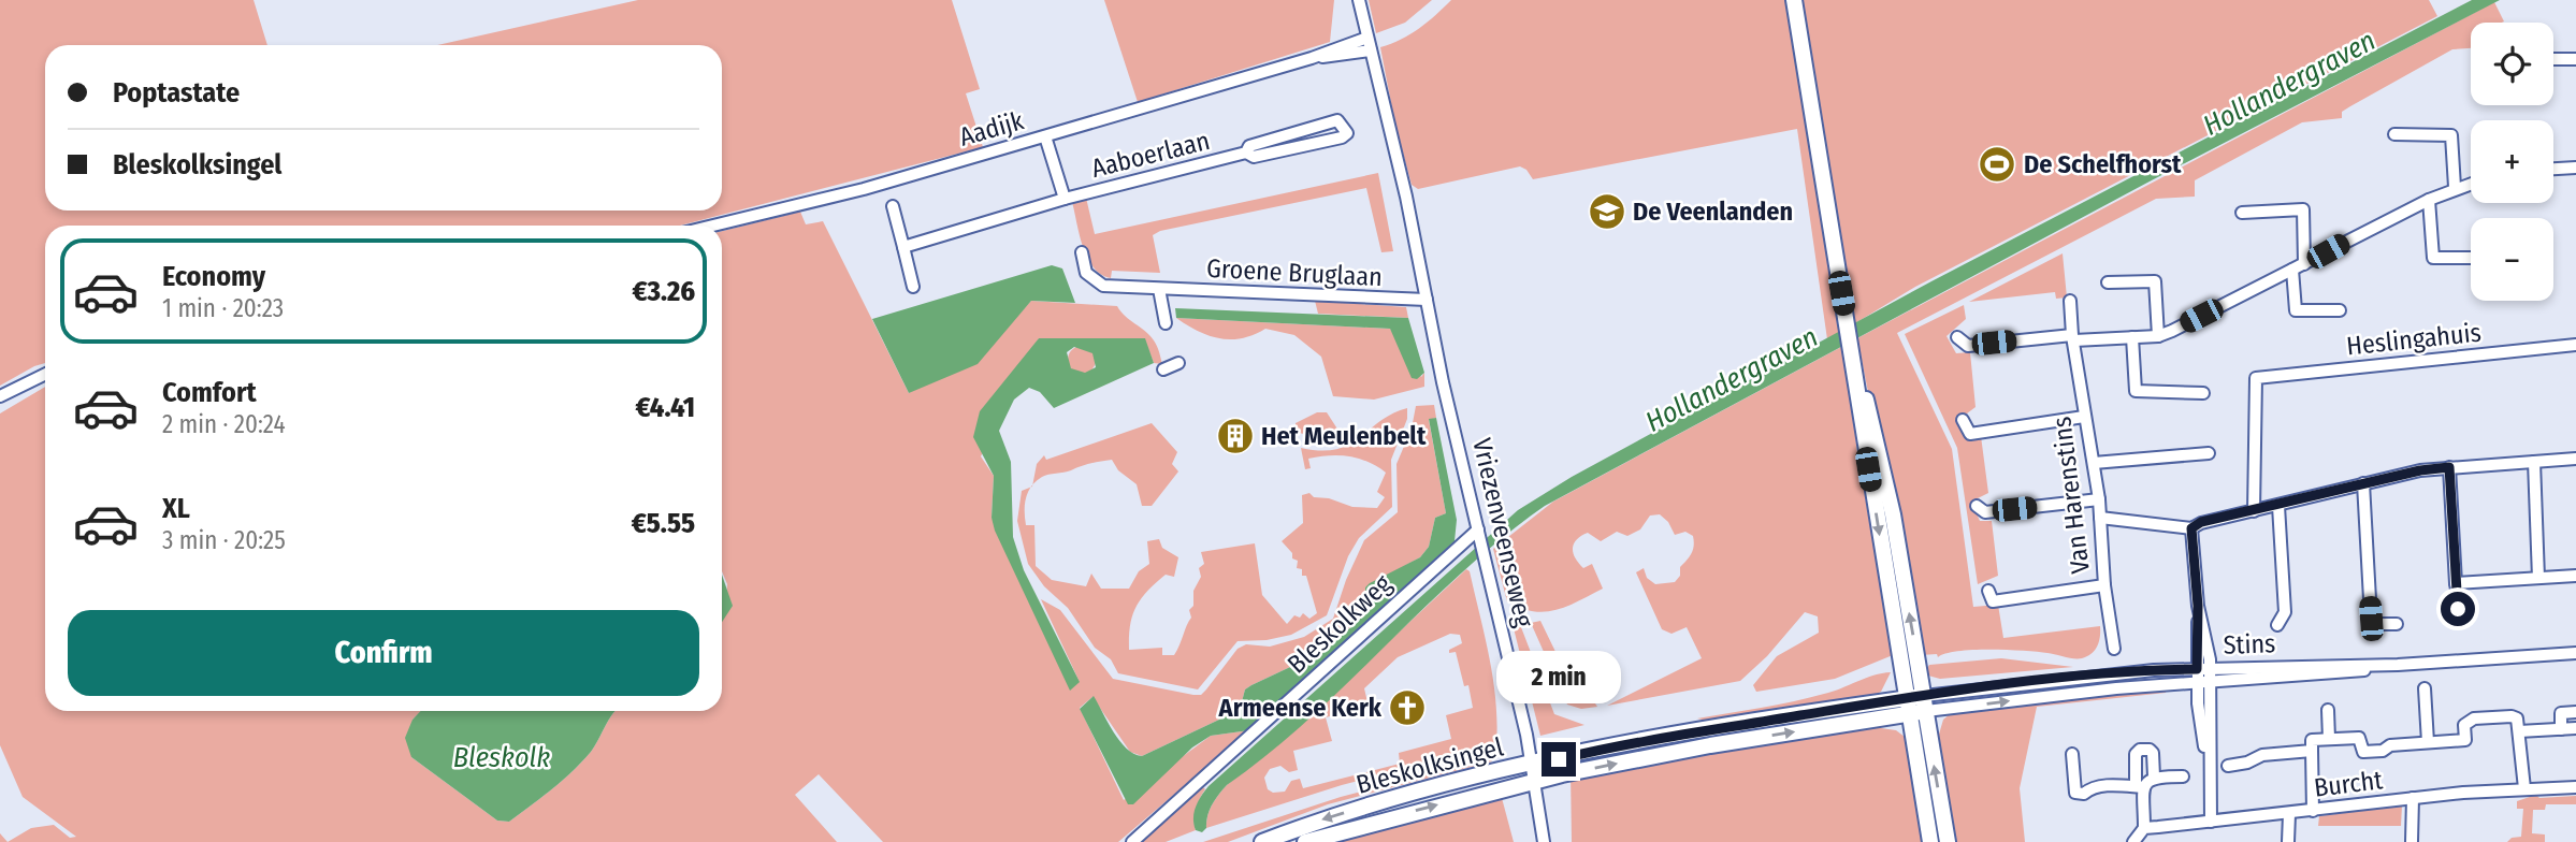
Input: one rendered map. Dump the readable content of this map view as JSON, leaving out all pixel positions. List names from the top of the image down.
{
  "streets": {
    "main road": ["Bleskolksingel"],
    "street": [
      "Aadijk",
      "Aaboerlaan",
      "Groene Bruglaan",
      "Heslingahuis",
      "Van Harenstins",
      "Vriezenveenseweg",
      "Bleskolkweg",
      "Stins",
      "Burcht"
    ]
  },
  "crossings": [
    ["Aadijk", "Aaboerlaan"],
    ["Aadijk", "Vriezenveenseweg"],
    ["Groene Bruglaan", "Vriezenveenseweg"],
    ["Vriezenveenseweg", "Bleskolkweg"],
    ["Vriezenveenseweg", "Bleskolksingel"],
    ["Stins", "Bleskolksingel"]
  ],
  "water": ["Hollandergraven", "Bleskolk"],
  "places": {
    "sports": ["De Schelfhorst"],
    "school or university": ["De Veenlanden"],
    "building": ["Het Meulenbelt"],
    "church": ["Armeense Kerk"]
  },
  "page": {
    "map_buttons": ["+", "−"],
    "banner": ["Poptastate", "Bleskolksingel"],
    "list": [
      {
        "name": "Economy",
        "note": "1 min · 20:23",
        "value": "€3.26"
      },
      {
        "name": "Comfort",
        "note": "2 min · 20:24",
        "value": "€4.41"
      },
      {
        "name": "XL",
        "note": "3 min · 20:25",
        "value": "€5.55"
      }
    ],
    "buttons": "Confirm",
    "bubble": "2 min"
  }
}
